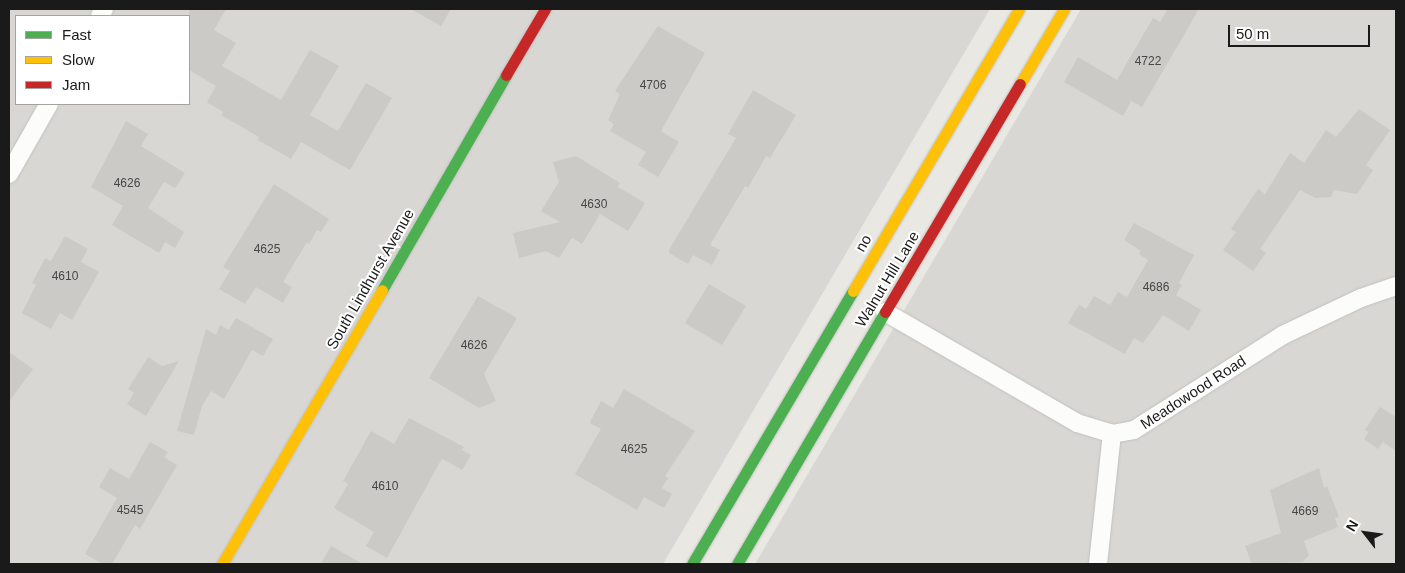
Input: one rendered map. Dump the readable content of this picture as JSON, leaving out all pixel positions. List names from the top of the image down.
{
  "streets": {
    "main road": ["no", "South Lindhurst Avenue", "Walnut Hill Lane"],
    "street": ["Meadowood Road"]
  },
  "crossings": [
    ["no", "Walnut Hill Lane"]
  ],
  "house_numbers": [
    "4722",
    "4706",
    "4626",
    "4630",
    "4625",
    "4610",
    "4686",
    "4626",
    "4625",
    "4610",
    "4545",
    "4669"
  ],
  "legend": ["Fast", "Slow", "Jam"],
  "scale_bar": "50 m",
  "north": "top left"
}
